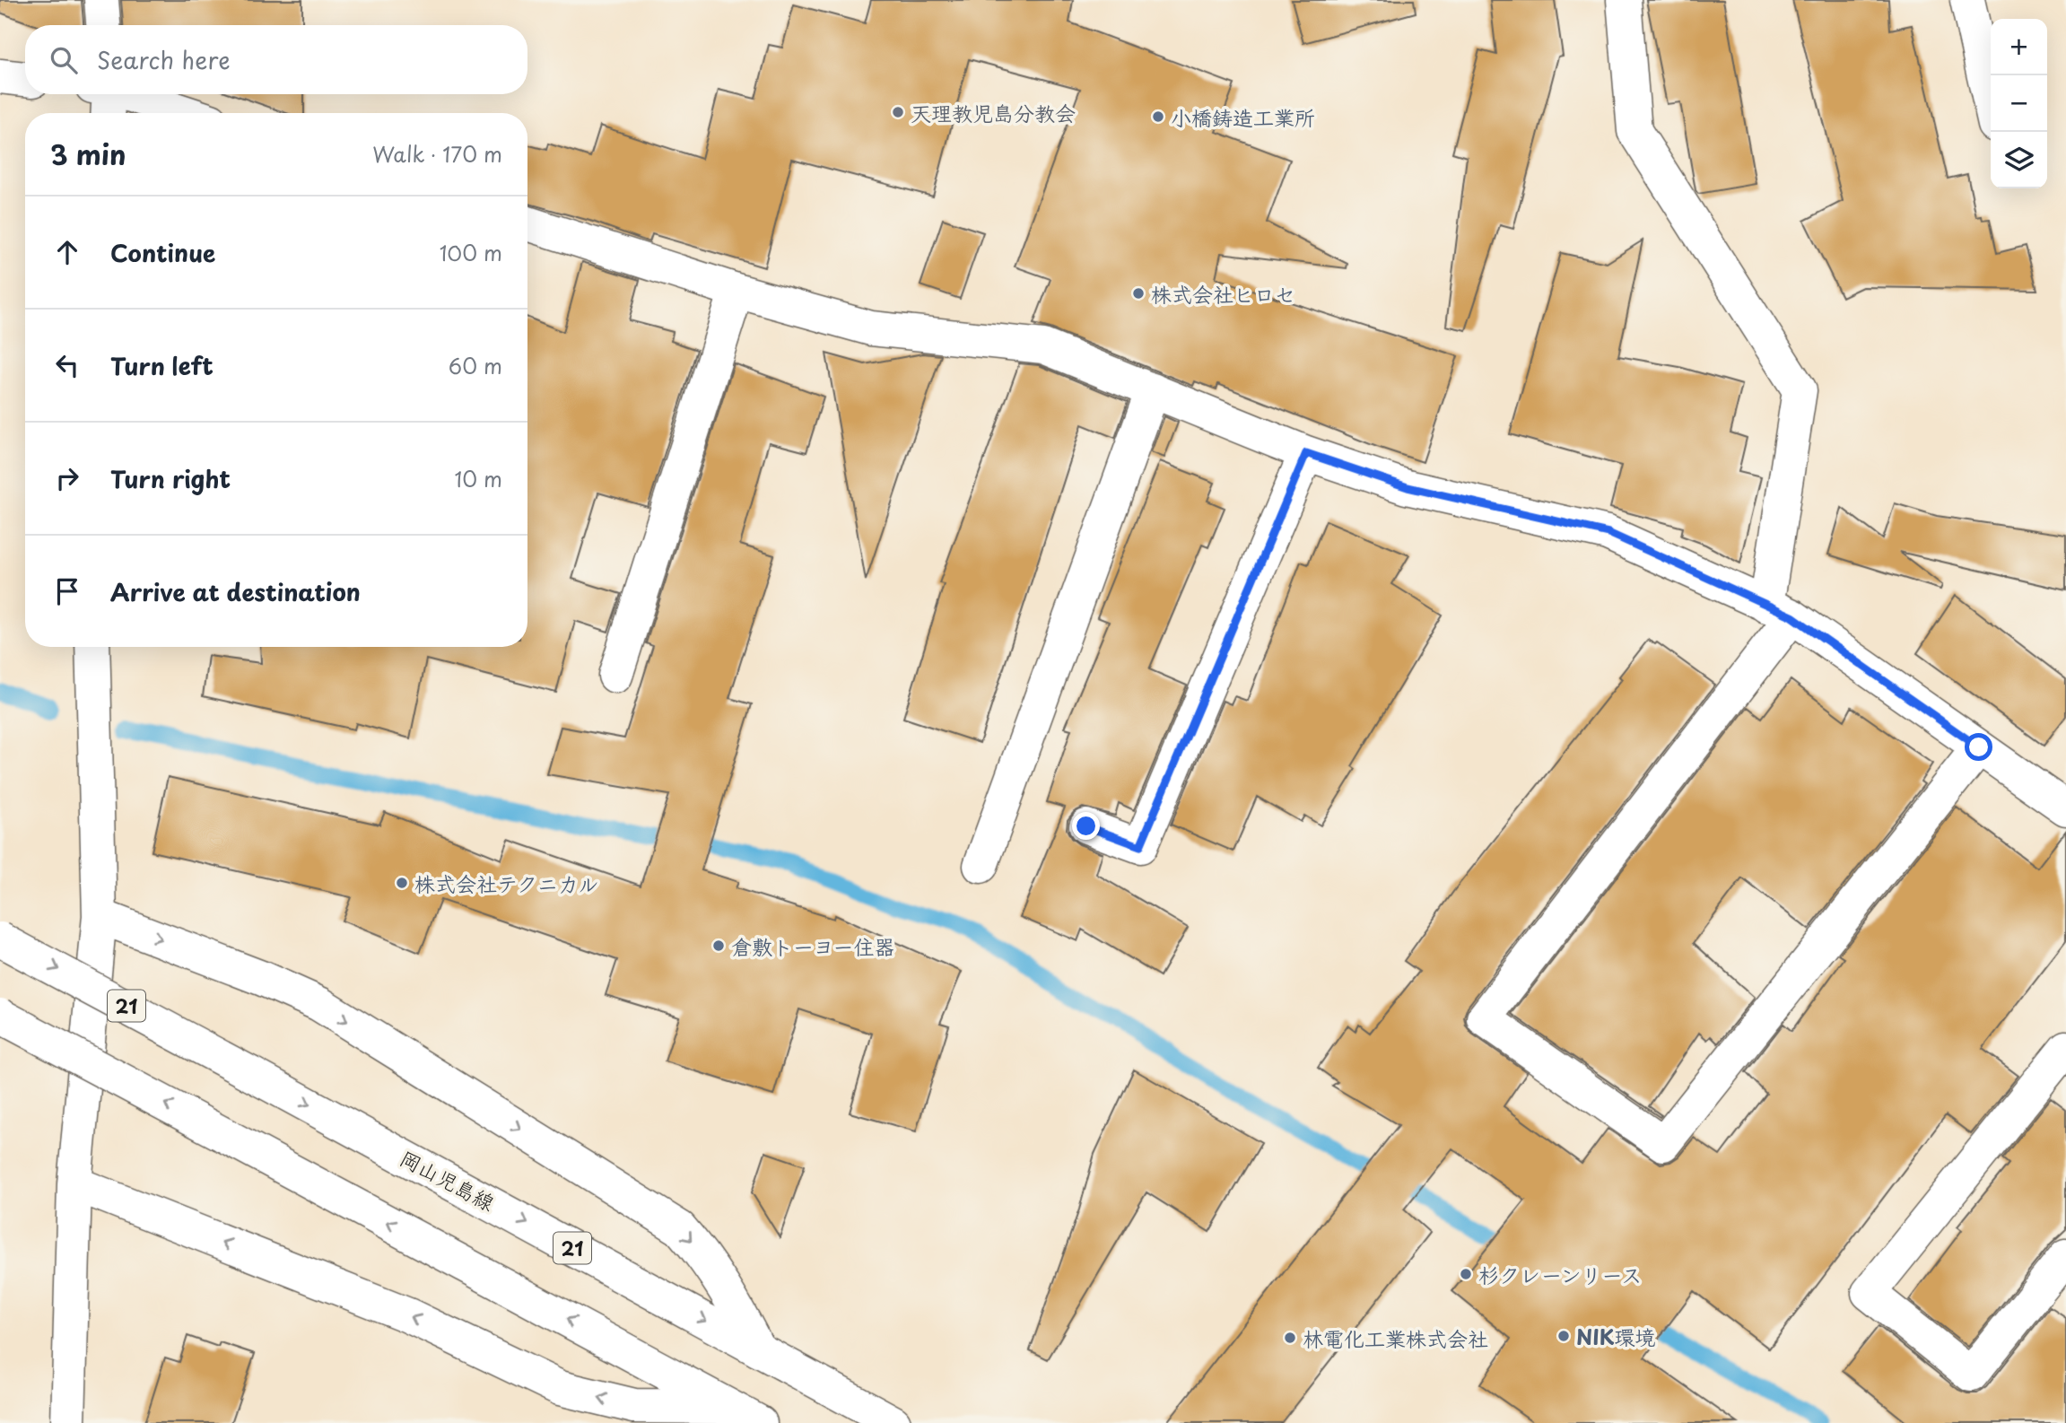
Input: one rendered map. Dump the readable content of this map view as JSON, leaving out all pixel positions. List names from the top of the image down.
{
  "streets": {
    "street": ["21", "岡山児島線"]
  },
  "places": [
    "天理教児島分教会",
    "小橋鋳造工業所",
    "株式会社ヒロセ",
    "株式会社テクニカル",
    "倉敷トーヨー住器",
    "杉クレーンリース",
    "NIK環境",
    "林電化工業株式会社"
  ],
  "page": {
    "map_buttons": ["+", "−"],
    "search": "Search here",
    "heading": ["3 min", "Walk · 170 m"],
    "list": [
      ["Continue", "100 m"],
      ["Turn left", "60 m"],
      ["Turn right", "10 m"],
      "Arrive at destination"
    ]
  }
}
